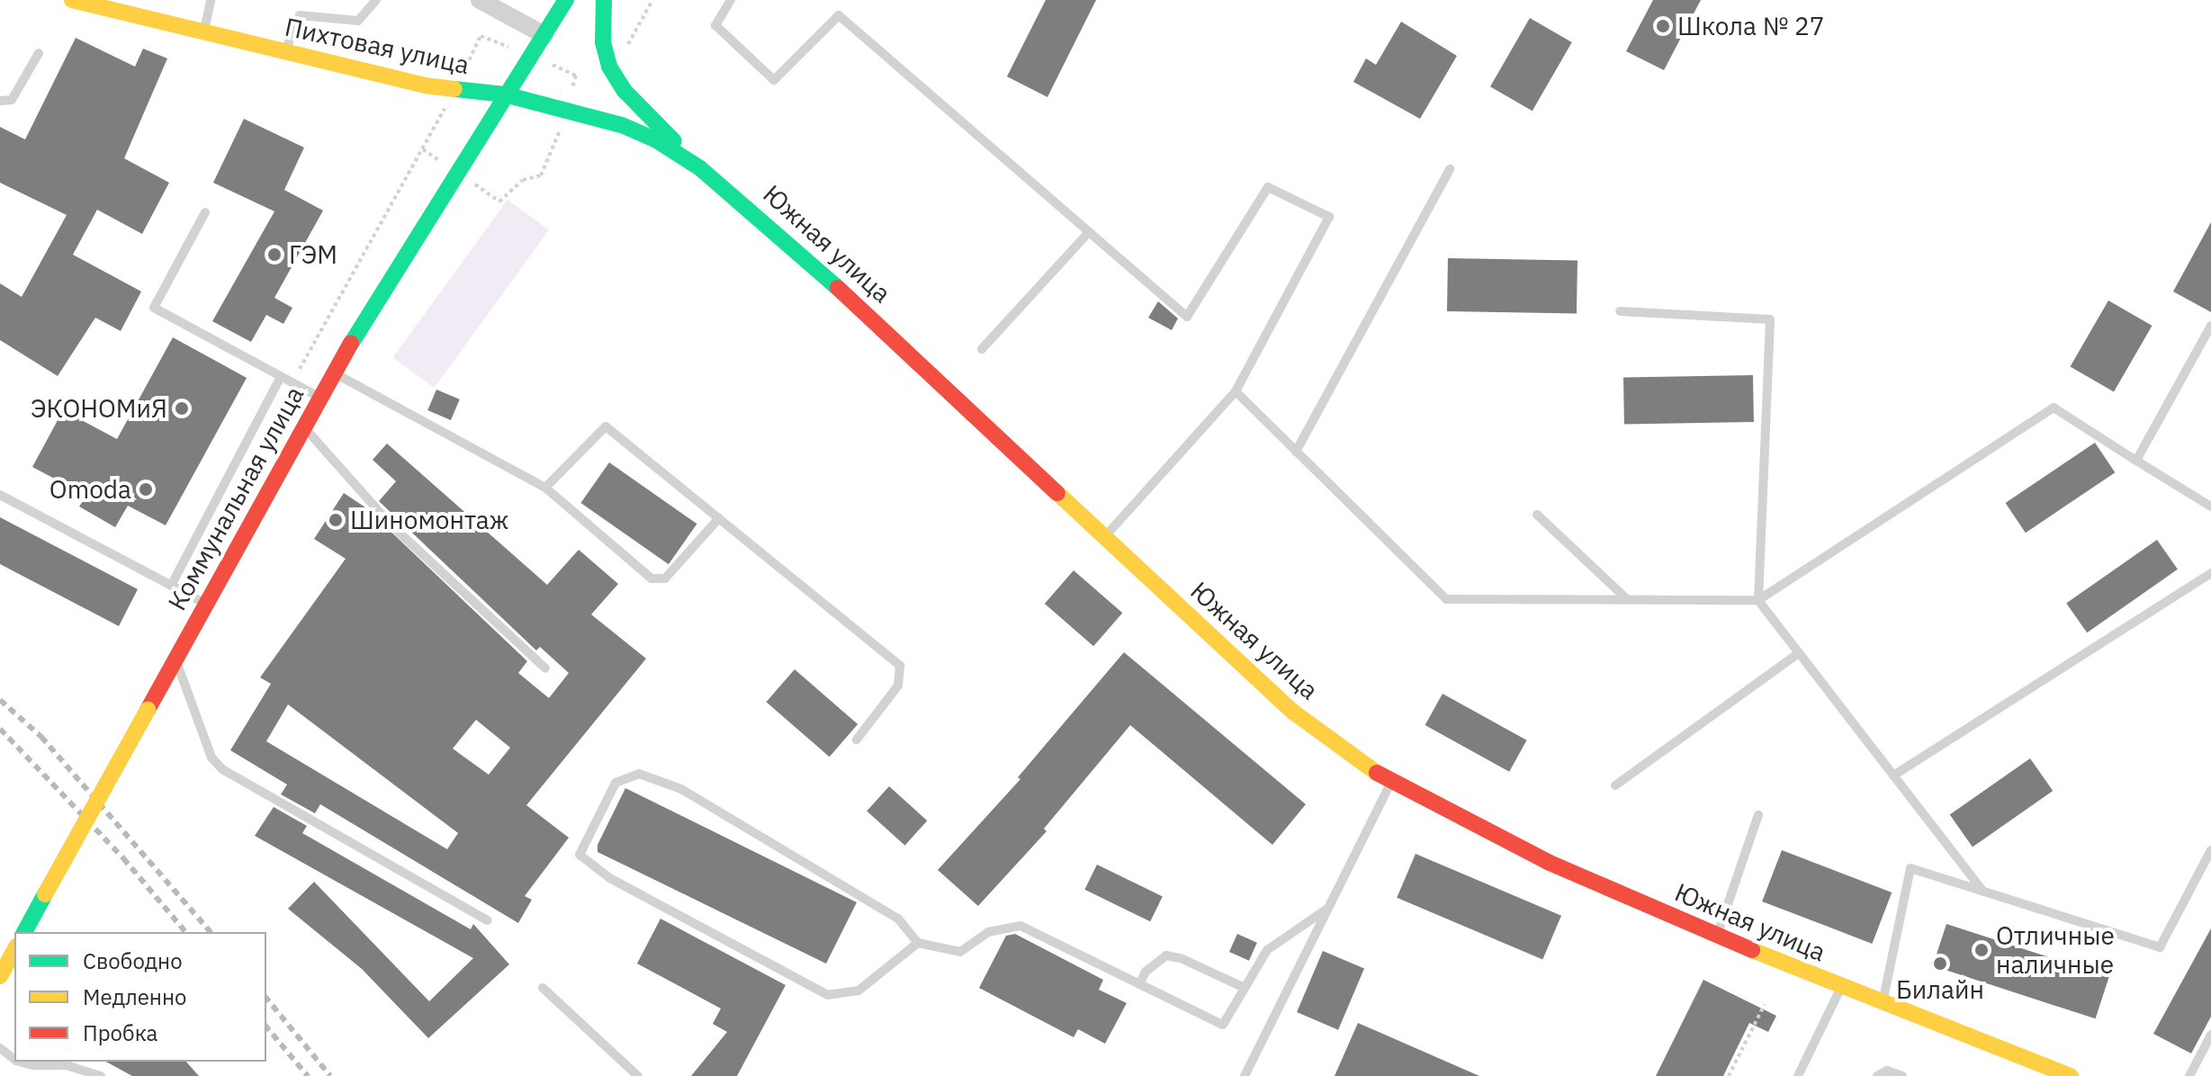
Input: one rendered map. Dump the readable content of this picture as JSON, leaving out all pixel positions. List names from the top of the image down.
{
  "streets": {
    "main road": ["Пихтовая улица", "Южная улица", "Коммунальная улица"]
  },
  "crossings": [
    ["Пихтовая улица", "Южная улица"],
    ["Пихтовая улица", "Коммунальная улица"],
    ["Южная улица", "Коммунальная улица"]
  ],
  "places": [
    "Школа № 27",
    "ГЭМ",
    "ЭКОНОМиЯ",
    "Omoda",
    "Шиномонтаж",
    "Отличные наличные",
    "Билайн"
  ],
  "legend": ["Свободно", "Медленно", "Пробка"]
}
